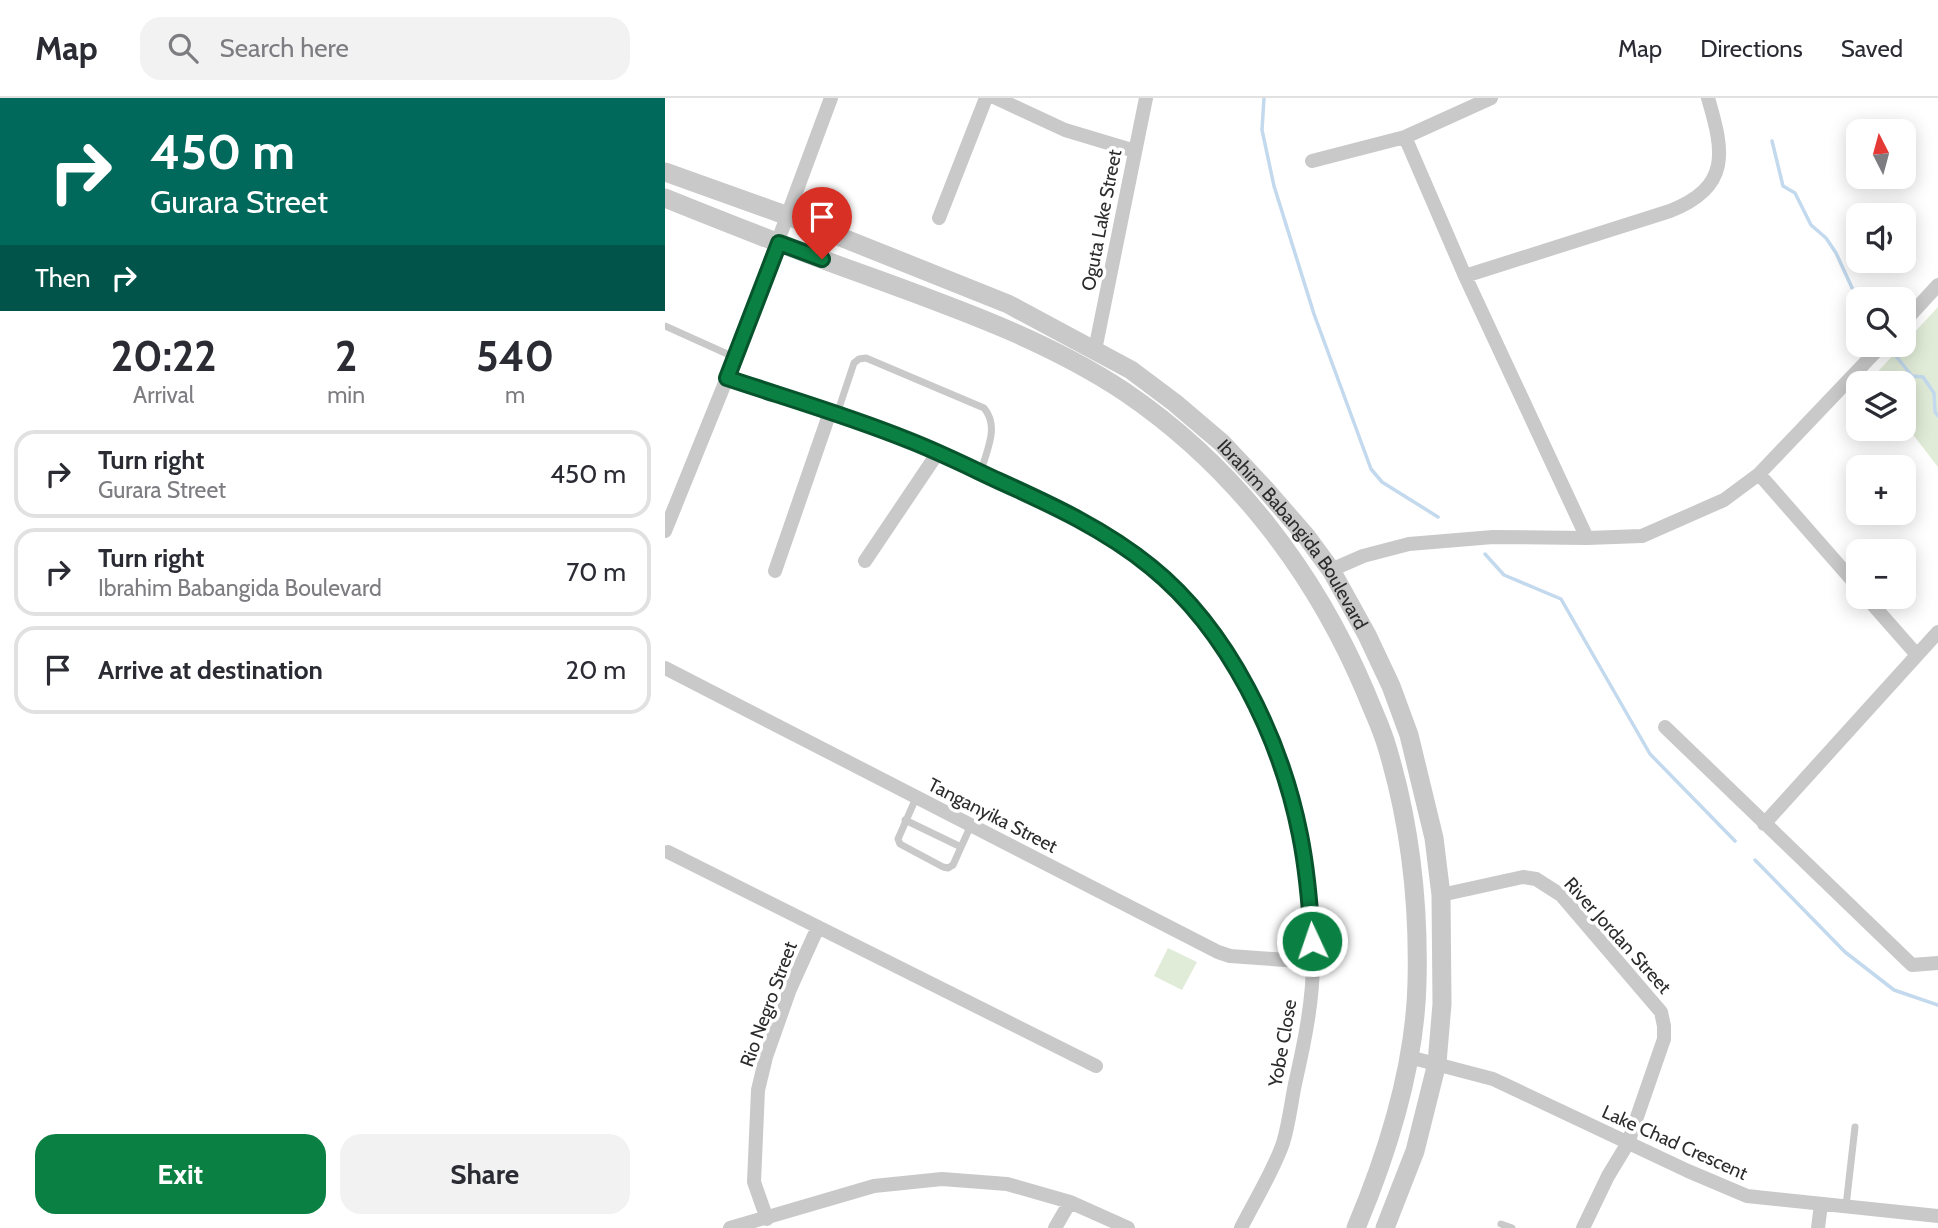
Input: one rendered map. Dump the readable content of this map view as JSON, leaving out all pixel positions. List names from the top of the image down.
{
  "streets": {
    "street": [
      "Oguta Lake Street",
      "Ibrahim Babangida Boulevard",
      "Tanganyika Street",
      "River Jordan Street",
      "Rio Negro Street",
      "Yobe Close",
      "Lake Chad Crescent"
    ]
  },
  "crossings": [
    ["Oguta Lake Street", "Ibrahim Babangida Boulevard"],
    ["Ibrahim Babangida Boulevard", "River Jordan Street"],
    ["Ibrahim Babangida Boulevard", "Lake Chad Crescent"],
    ["Tanganyika Street", "Yobe Close"],
    ["River Jordan Street", "Lake Chad Crescent"]
  ],
  "north": "top",
  "page": {
    "header": "Map",
    "search": "Search here",
    "nav": ["Map", "Directions", "Saved"],
    "turn": ["450 m", "Gurara Street"],
    "map_buttons": ["+", "−"],
    "then": "Then",
    "eta": [
      "20:22",
      "Arrival",
      "2",
      "min",
      "540",
      "m"
    ],
    "list": [
      {
        "name": "Turn right",
        "note": "Gurara Street",
        "value": "450 m"
      },
      {
        "name": "Turn right",
        "note": "Ibrahim Babangida Boulevard",
        "value": "70 m"
      },
      {
        "name": "Arrive at destination",
        "value": "20 m"
      }
    ],
    "buttons": ["Exit", "Share"]
  }
}
